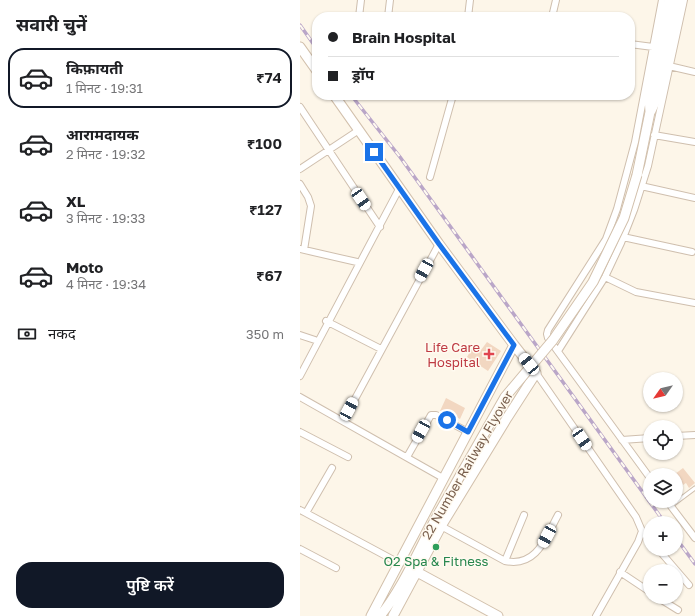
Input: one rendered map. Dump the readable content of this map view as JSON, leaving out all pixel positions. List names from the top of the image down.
{
  "streets": {
    "street": ["22 Number Railway Flyover"]
  },
  "places": {
    "health": ["Life Care Hospital"],
    "other": ["O2 Spa & Fitness"]
  },
  "north": "bottom left",
  "page": {
    "heading": "सवारी चुनें",
    "banner": ["Brain Hospital", "ड्रॉप"],
    "list": [
      {
        "name": "किफ़ायती",
        "note": "1 मिनट · 19:31",
        "value": "₹74"
      },
      {
        "name": "आरामदायक",
        "note": "2 मिनट · 19:32",
        "value": "₹100"
      },
      {
        "name": "XL",
        "note": "3 मिनट · 19:33",
        "value": "₹127"
      },
      {
        "name": "Moto",
        "note": "4 मिनट · 19:34",
        "value": "₹67"
      }
    ],
    "pay": ["नकद", "350 m"],
    "map_buttons": ["+", "−"],
    "buttons": "पुष्टि करें"
  }
}
